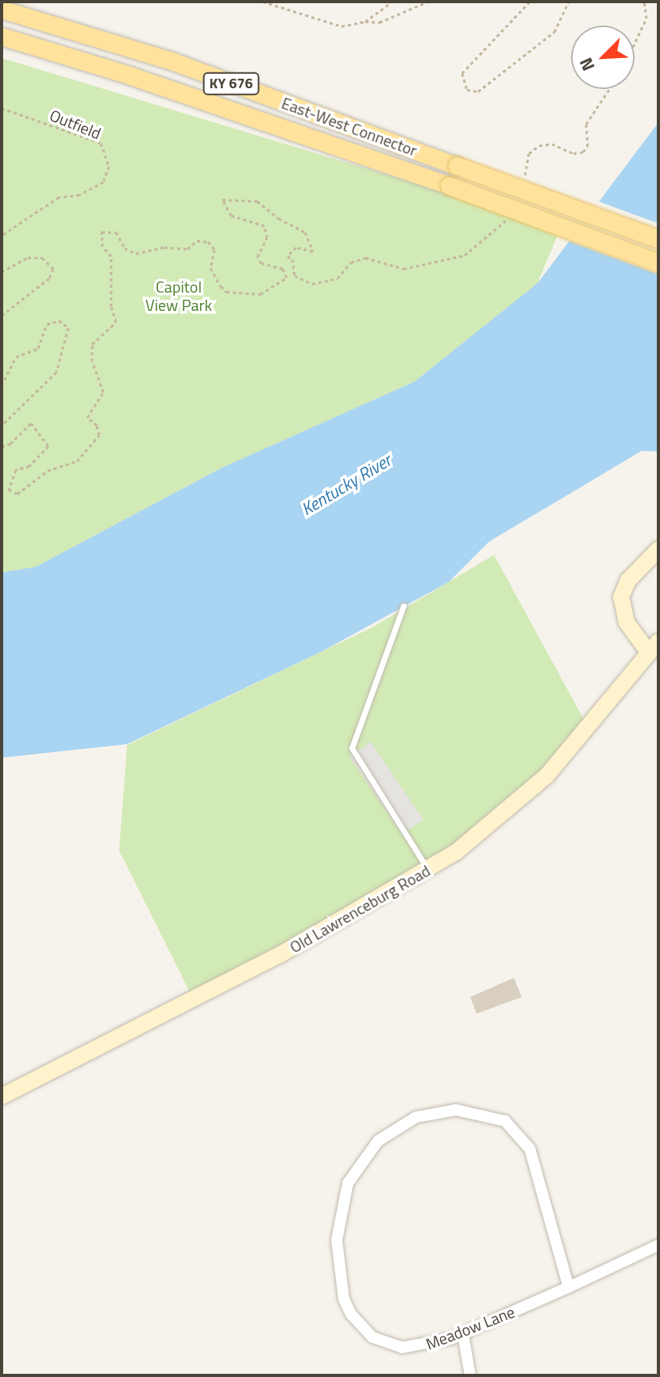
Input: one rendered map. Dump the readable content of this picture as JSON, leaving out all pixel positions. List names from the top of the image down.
{
  "streets": {
    "main road": ["KY 676", "East-West Connector", "Old Lawrenceburg Road"],
    "street": ["Meadow Lane"],
    "path": ["Outfield"]
  },
  "water": ["Kentucky River"],
  "parks": ["Capitol View Park"],
  "north": "bottom left"
}
